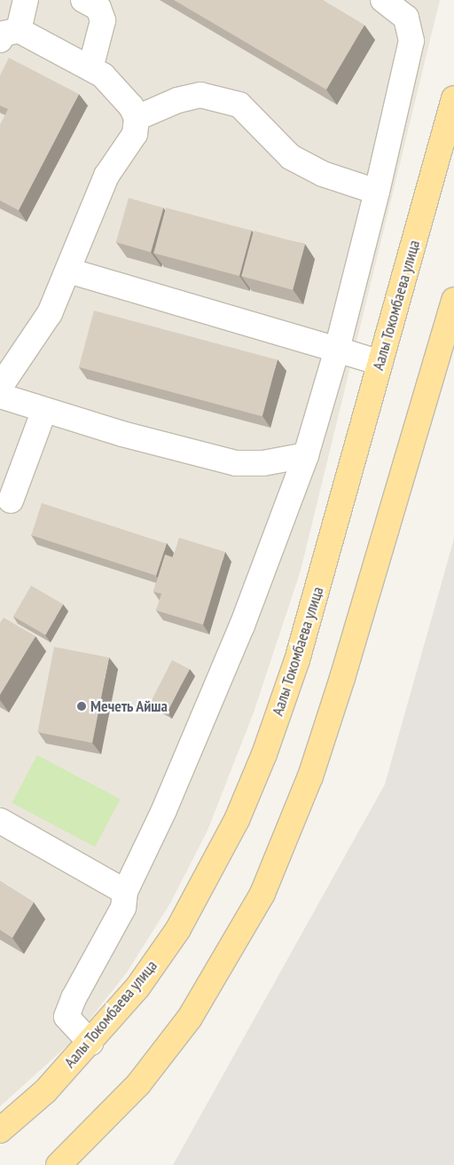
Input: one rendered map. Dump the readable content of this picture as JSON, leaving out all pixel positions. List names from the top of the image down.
{
  "streets": {
    "main road": ["Аалы Токомбаева улица"]
  },
  "places": ["Мечеть Айша"]
}
